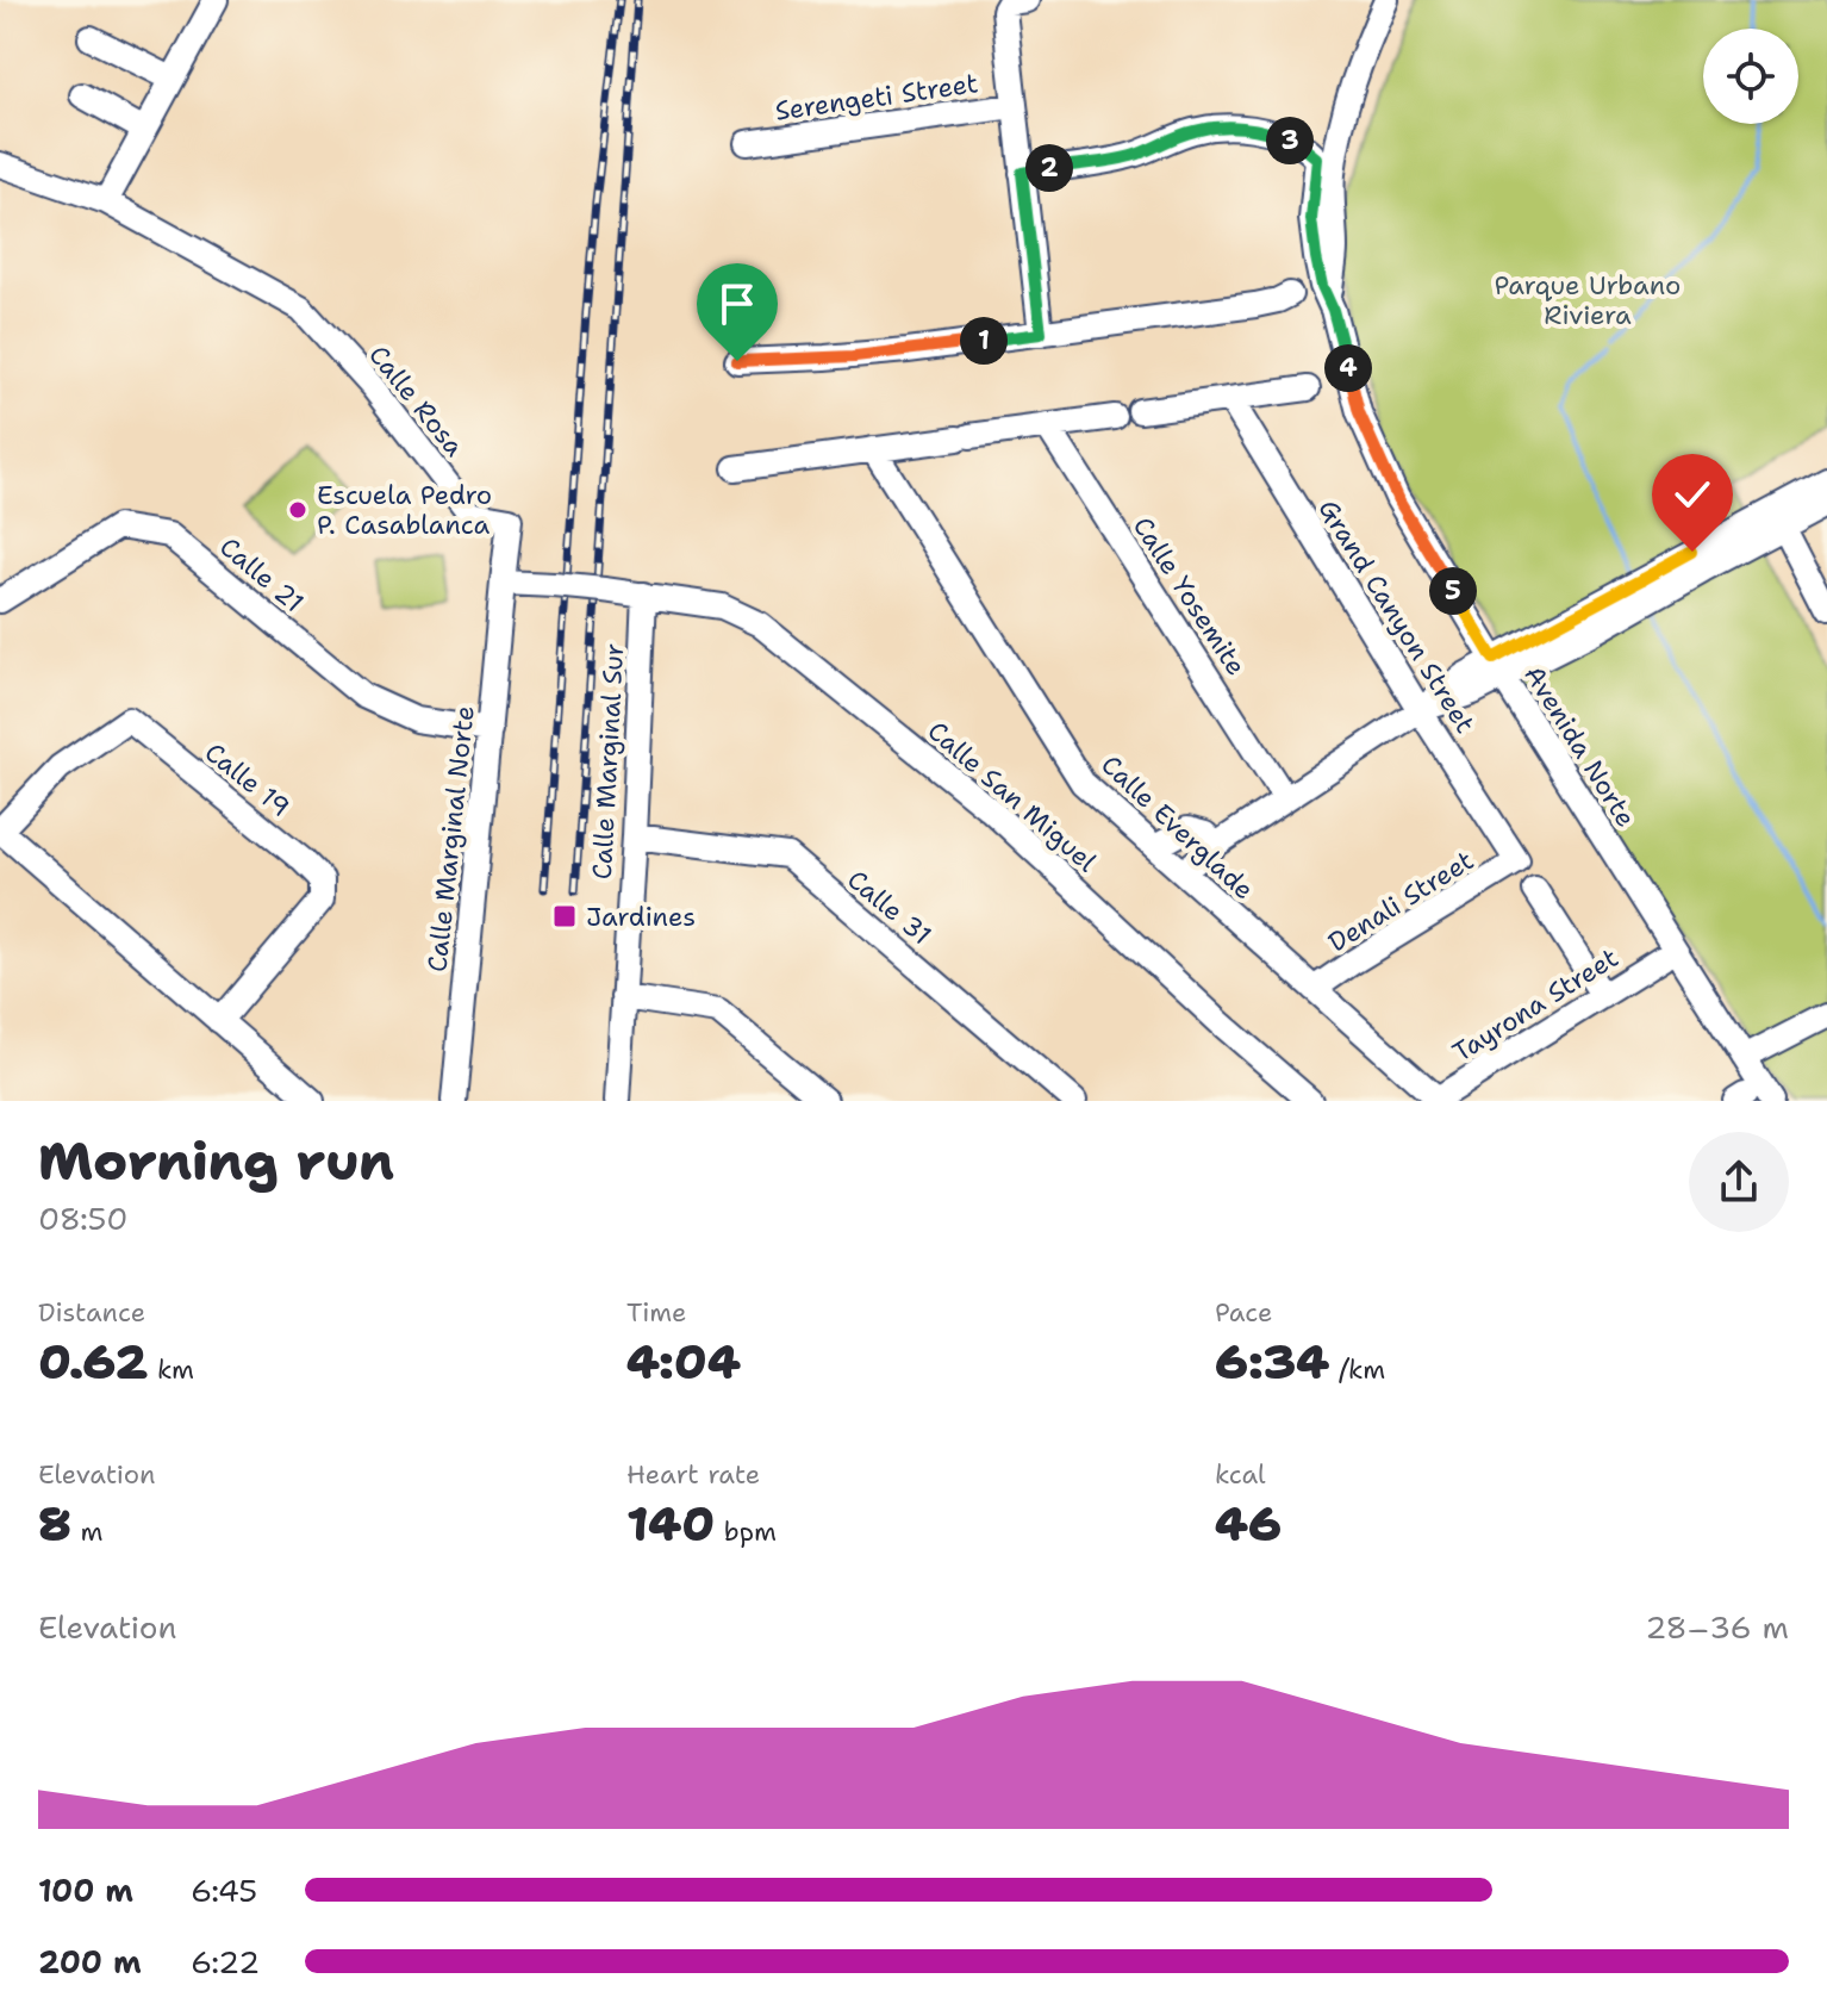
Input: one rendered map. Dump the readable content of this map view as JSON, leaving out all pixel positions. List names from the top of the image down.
{
  "streets": {
    "street": [
      "Serengeti Street",
      "Calle Rosa",
      "Calle 21",
      "Calle Yosemite",
      "Grand Canyon Street",
      "Avenida Norte",
      "Calle Marginal Sur",
      "Calle 19",
      "Calle San Miguel",
      "Calle Everglade",
      "Calle Marginal Norte",
      "Denali Street",
      "Calle 31",
      "Tayrona Street"
    ]
  },
  "crossings": [
    ["Calle Rosa", "Calle Marginal Norte"],
    ["Calle 21", "Calle Marginal Norte"],
    ["Grand Canyon Street", "Denali Street"],
    ["Calle Marginal Sur", "Calle San Miguel"],
    ["Calle Marginal Sur", "Calle 31"],
    ["Calle Everglade", "Denali Street"],
    ["Calle Everglade", "Tayrona Street"]
  ],
  "parks": ["Parque Urbano Riviera"],
  "places": {
    "other": ["Escuela Pedro P. Casablanca"],
    "transit": ["Jardines"]
  },
  "page": {
    "pins": [
      "3",
      "2",
      "1",
      "4",
      "5"
    ],
    "heading": ["Morning run", "08:50"],
    "stats": [
      ["Distance", "0.62 km"],
      ["Time", "4:04"],
      ["Pace", "6:34 /km"],
      ["Elevation", "8 m"],
      ["Heart rate", "140 bpm"],
      ["kcal", "46"]
    ],
    "chart": ["Elevation", "28–36 m"],
    "list": [
      {
        "name": "100 m",
        "note": "6:45"
      },
      {
        "name": "200 m",
        "note": "6:22"
      }
    ]
  }
}
